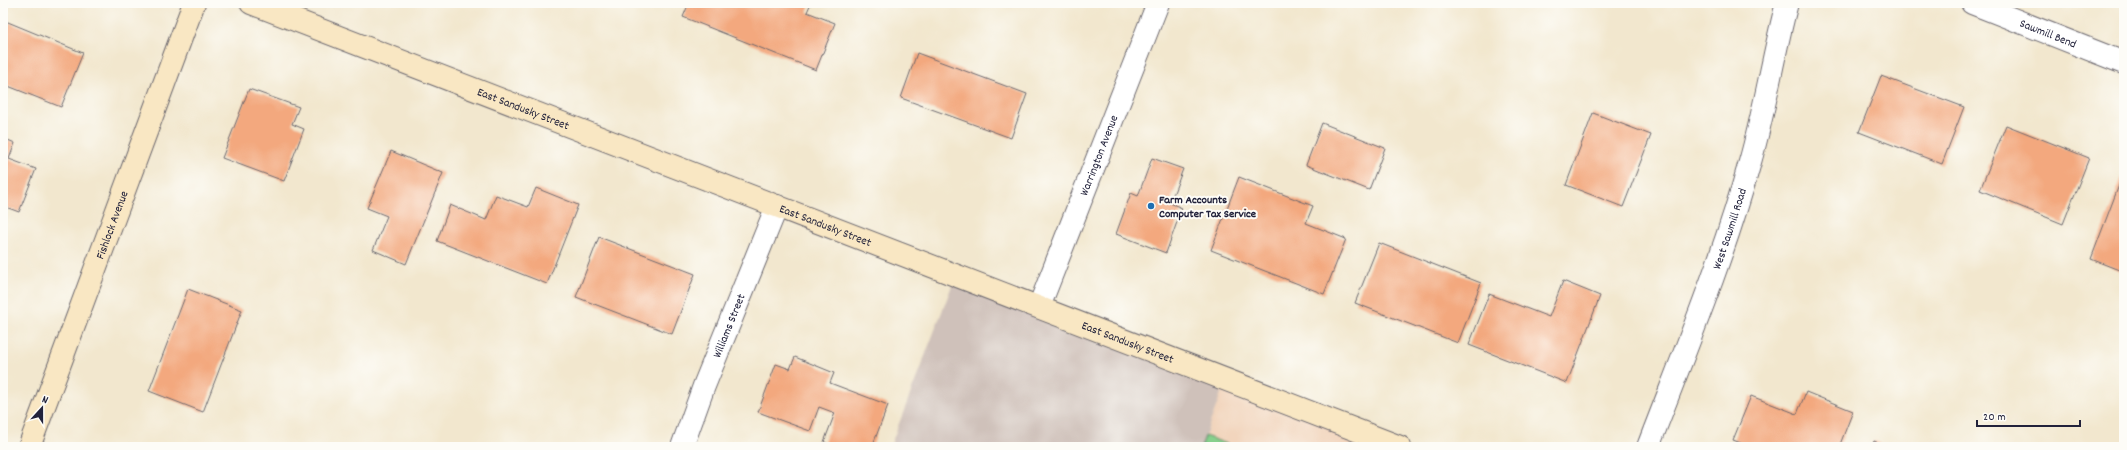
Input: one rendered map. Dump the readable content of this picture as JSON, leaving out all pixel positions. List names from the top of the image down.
{
  "streets": {
    "main road": ["East Sandusky Street", "Fishlock Avenue"],
    "street": [
      "Sawmill Bend",
      "Warrington Avenue",
      "West Sawmill Road",
      "Williams Street"
    ]
  },
  "crossings": [
    ["East Sandusky Street", "Warrington Avenue"],
    ["East Sandusky Street", "Williams Street"]
  ],
  "places": ["Farm Accounts Computer Tax Service"],
  "scale_bar": "20 m",
  "north": "top"
}
